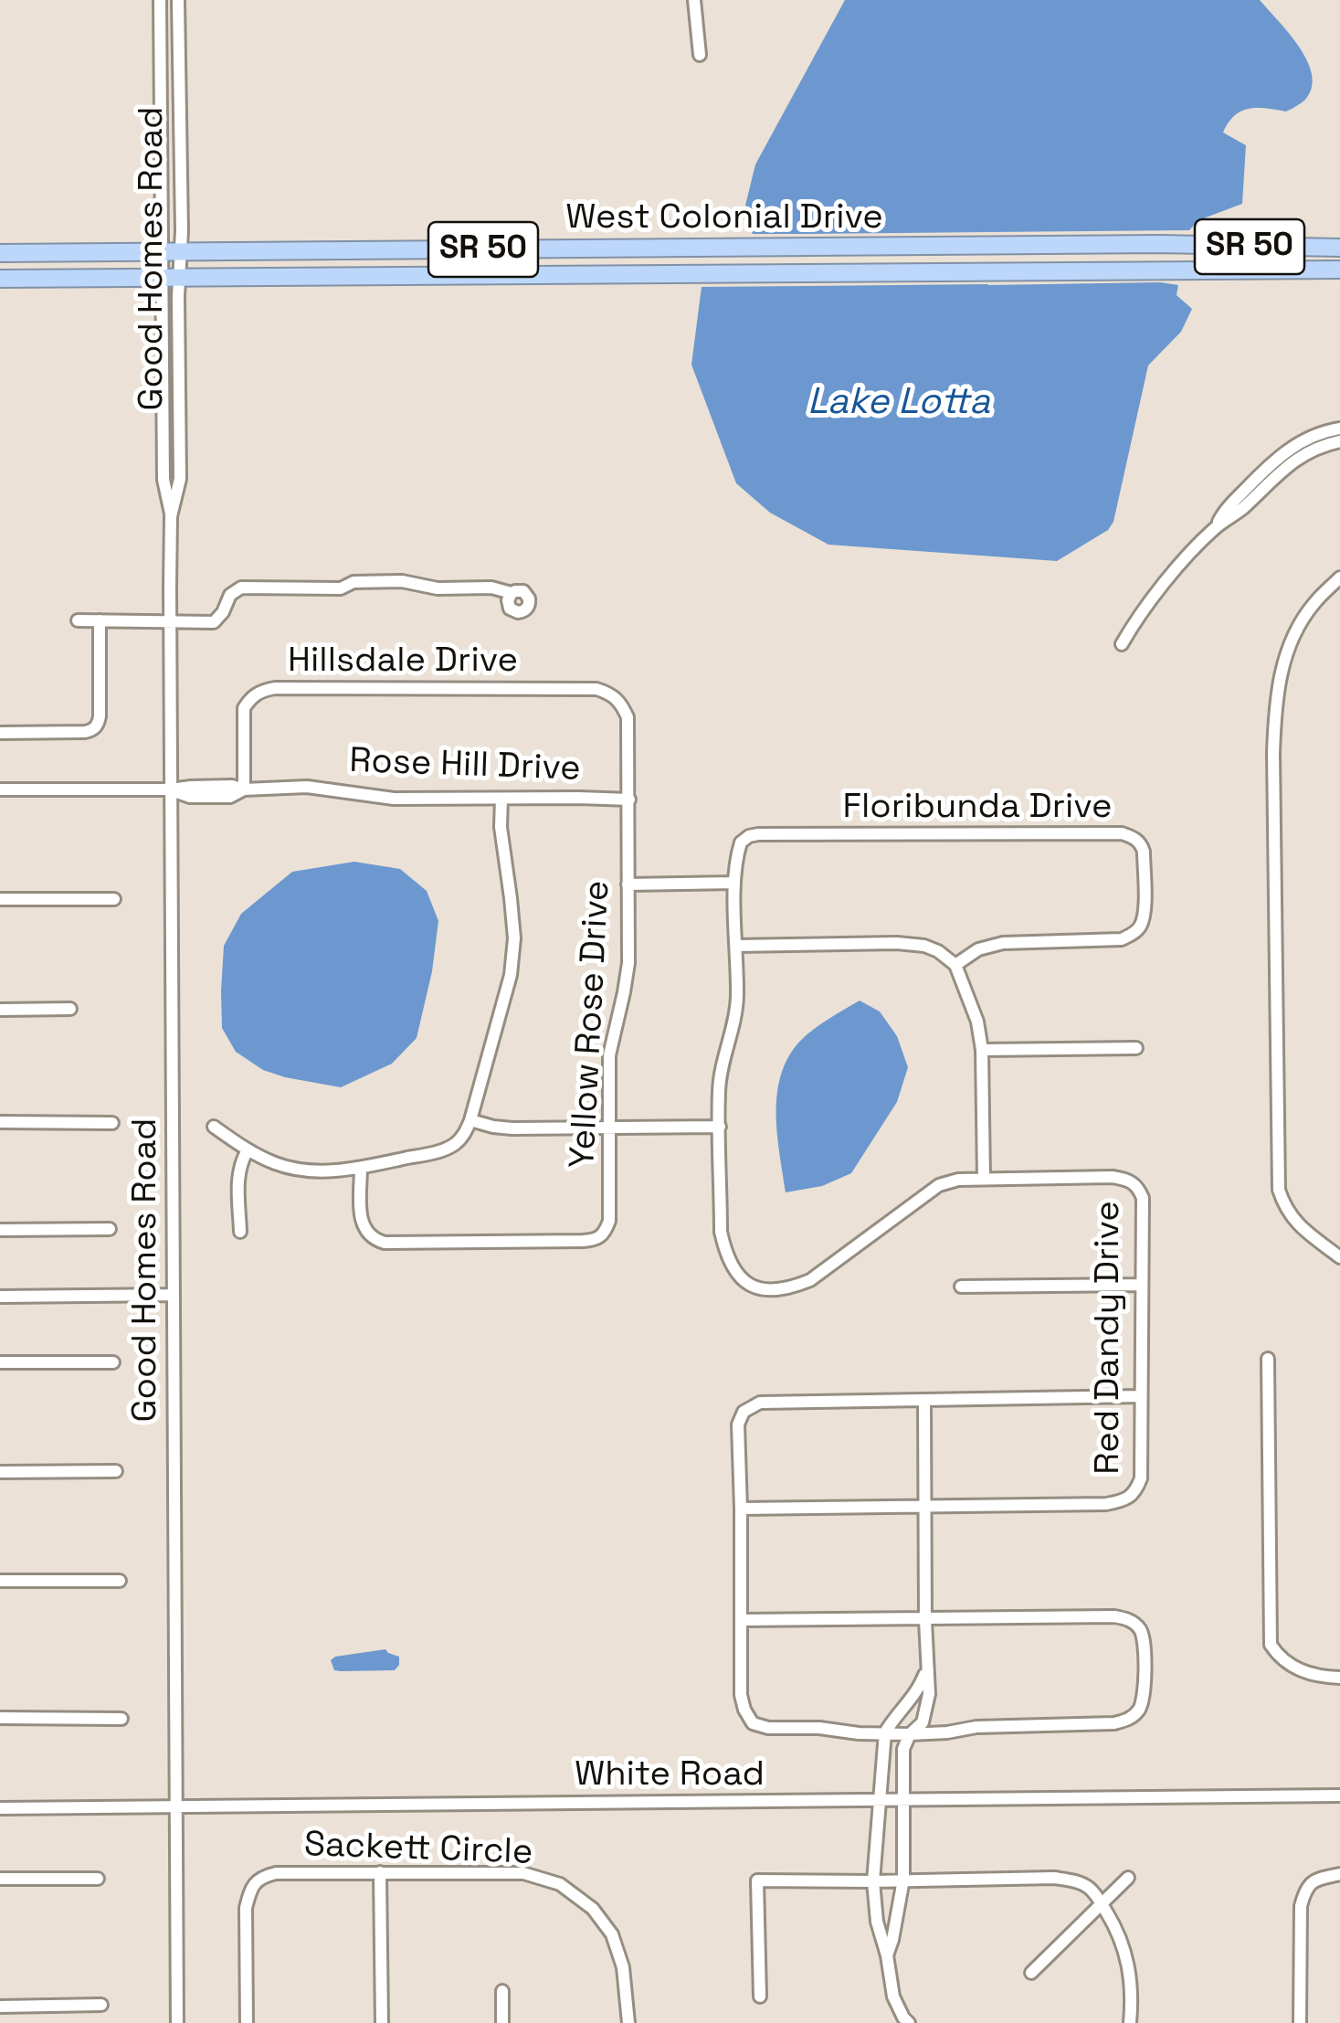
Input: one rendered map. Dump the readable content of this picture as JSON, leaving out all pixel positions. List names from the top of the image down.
{
  "streets": {
    "highway": ["West Colonial Drive", "SR 50"],
    "street": [
      "Good Homes Road",
      "Hillsdale Drive",
      "Rose Hill Drive",
      "Floribunda Drive",
      "Yellow Rose Drive",
      "Red Dandy Drive",
      "White Road",
      "Sackett Circle"
    ]
  },
  "crossings": [
    ["West Colonial Drive", "Good Homes Road"],
    ["Good Homes Road", "Rose Hill Drive"],
    ["Good Homes Road", "White Road"],
    ["Hillsdale Drive", "Rose Hill Drive"],
    ["Hillsdale Drive", "Yellow Rose Drive"],
    ["Rose Hill Drive", "Yellow Rose Drive"],
    ["Floribunda Drive", "Red Dandy Drive"]
  ],
  "water": ["Lake Lotta"]
}
